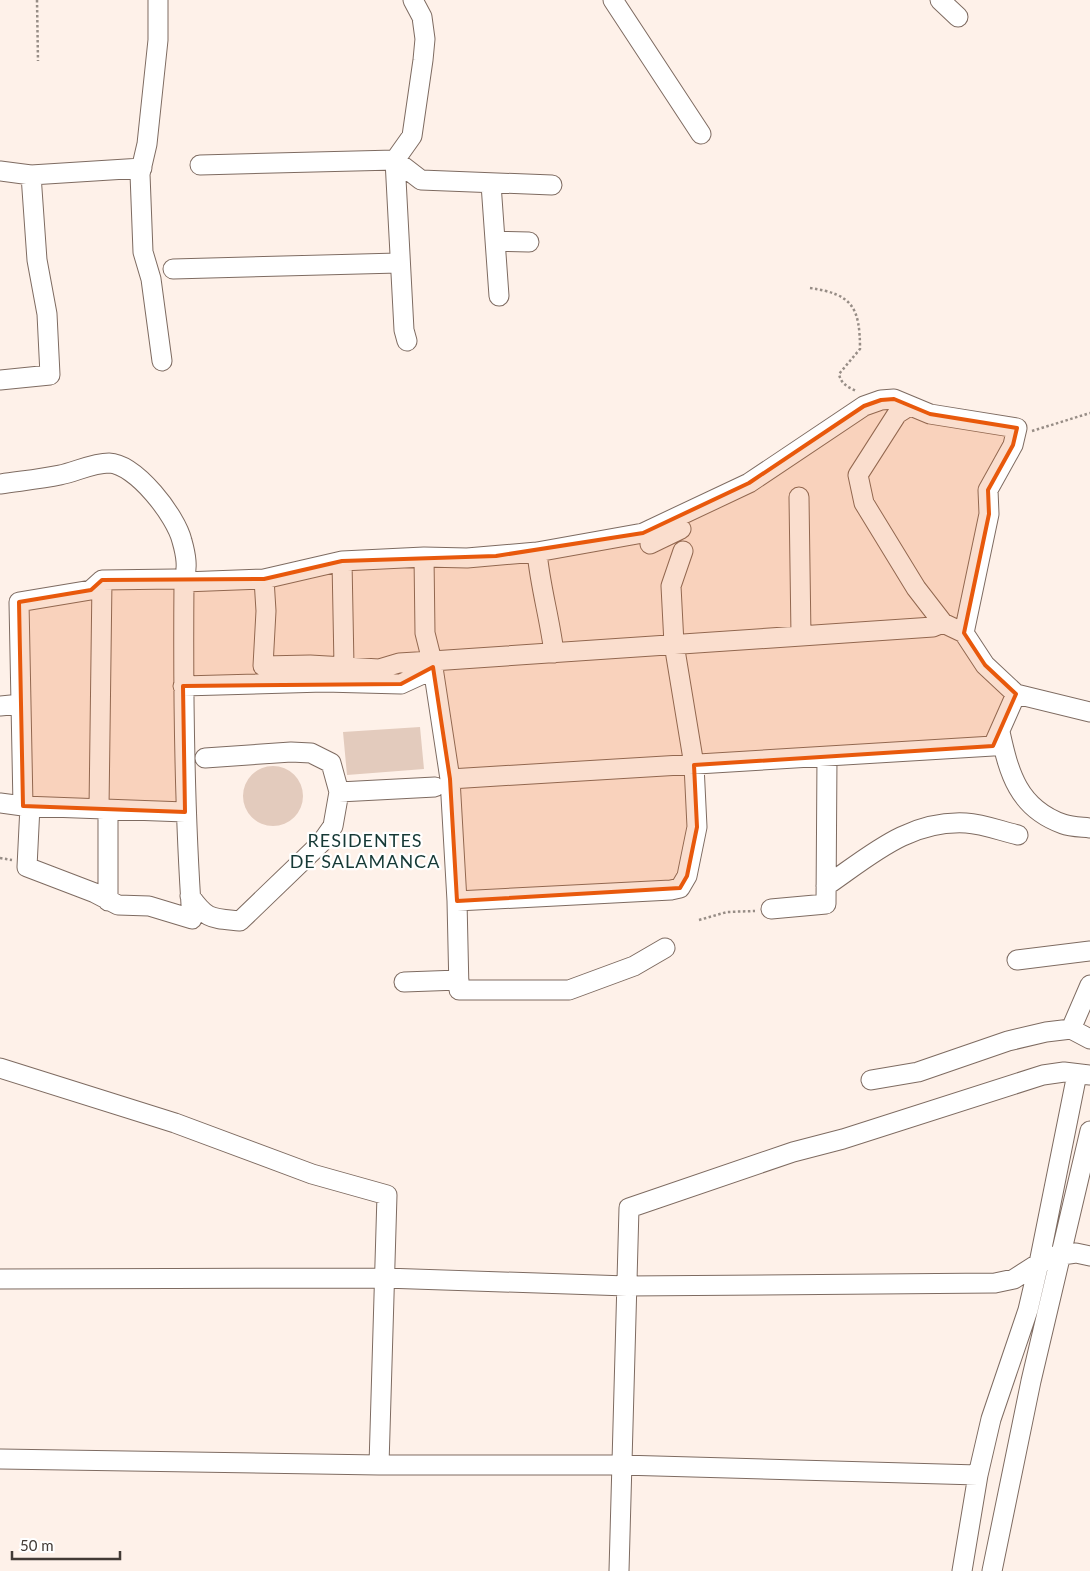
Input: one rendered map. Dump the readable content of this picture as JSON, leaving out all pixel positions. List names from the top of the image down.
{
  "districts": ["RESIDENTES DE SALAMANCA"],
  "scale_bar": "50 m"
}
